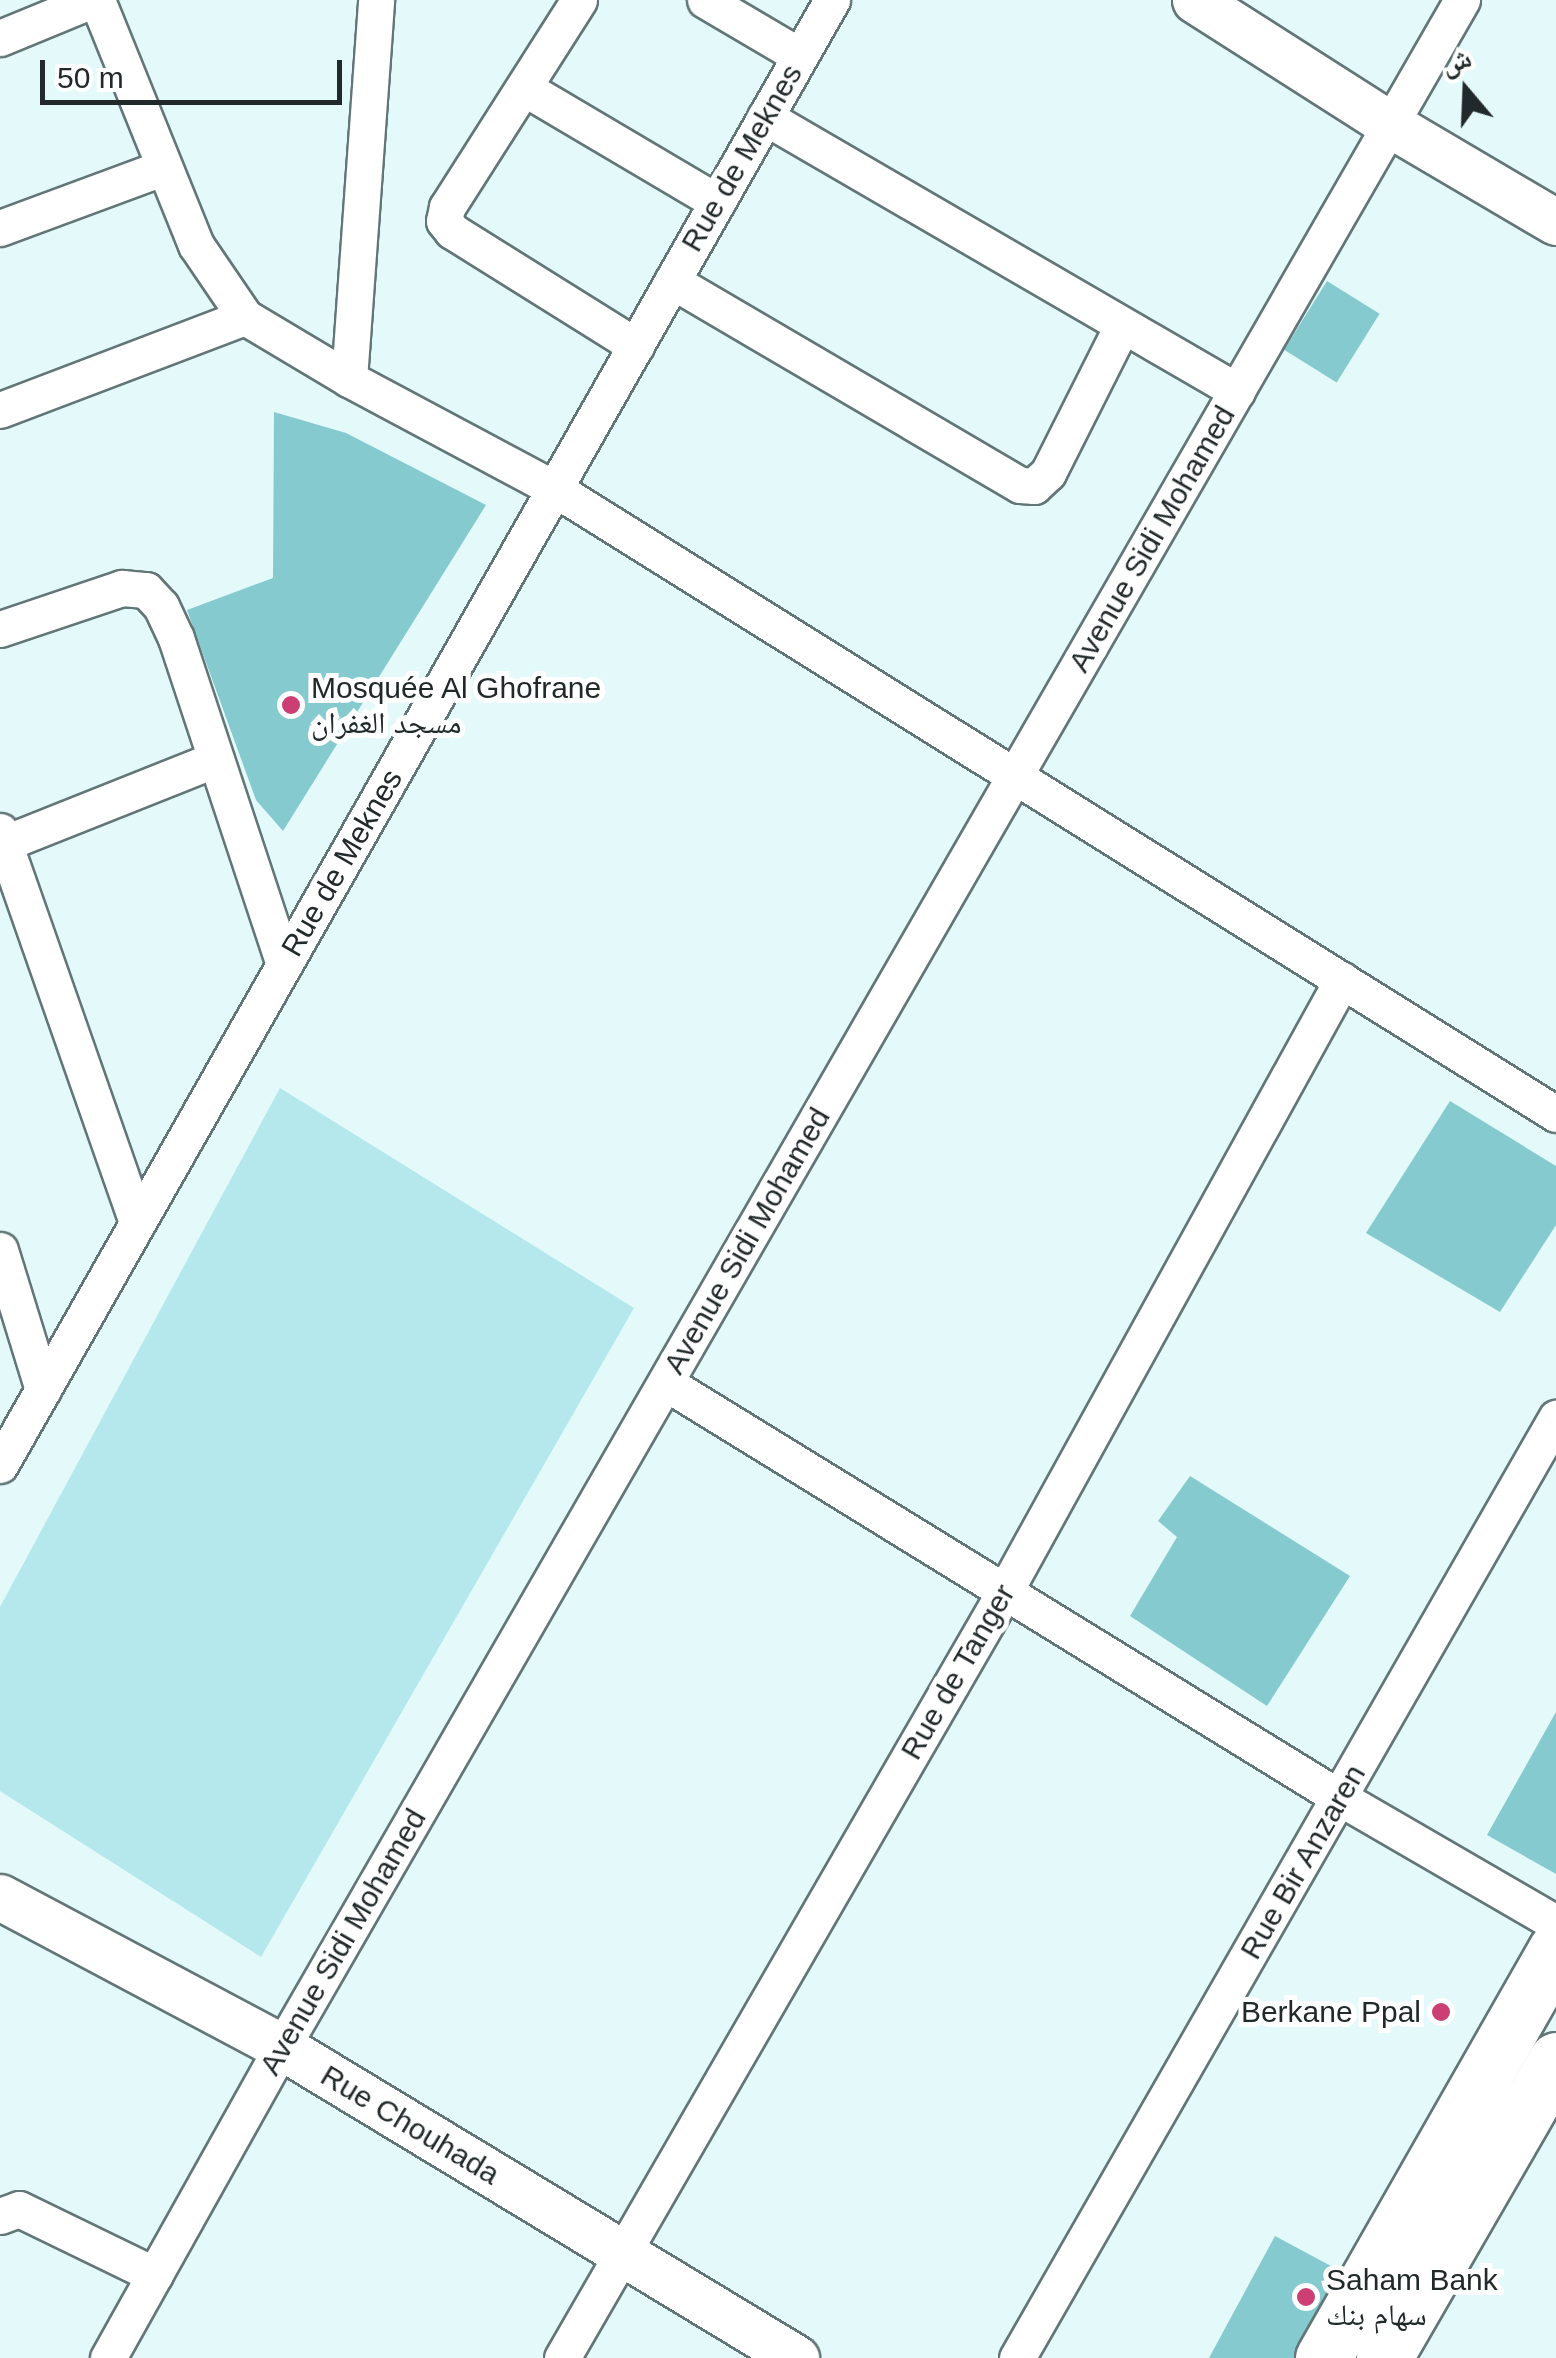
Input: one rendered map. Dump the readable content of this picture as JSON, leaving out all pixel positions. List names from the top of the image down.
{
  "streets": {
    "street": [
      "Rue de Meknes",
      "Avenue Sidi Mohamed",
      "Rue de Tanger",
      "Rue Bir Anzaren",
      "Rue Chouhada"
    ]
  },
  "crossings": [
    ["Avenue Sidi Mohamed", "Rue Chouhada"],
    ["Rue de Tanger", "Rue Chouhada"]
  ],
  "places": ["Mosquée Al Ghofrane مسجد الغفران", "Berkane Ppal", "Saham Bank سهام بنك"],
  "scale_bar": "50 m",
  "north": "top"
}
